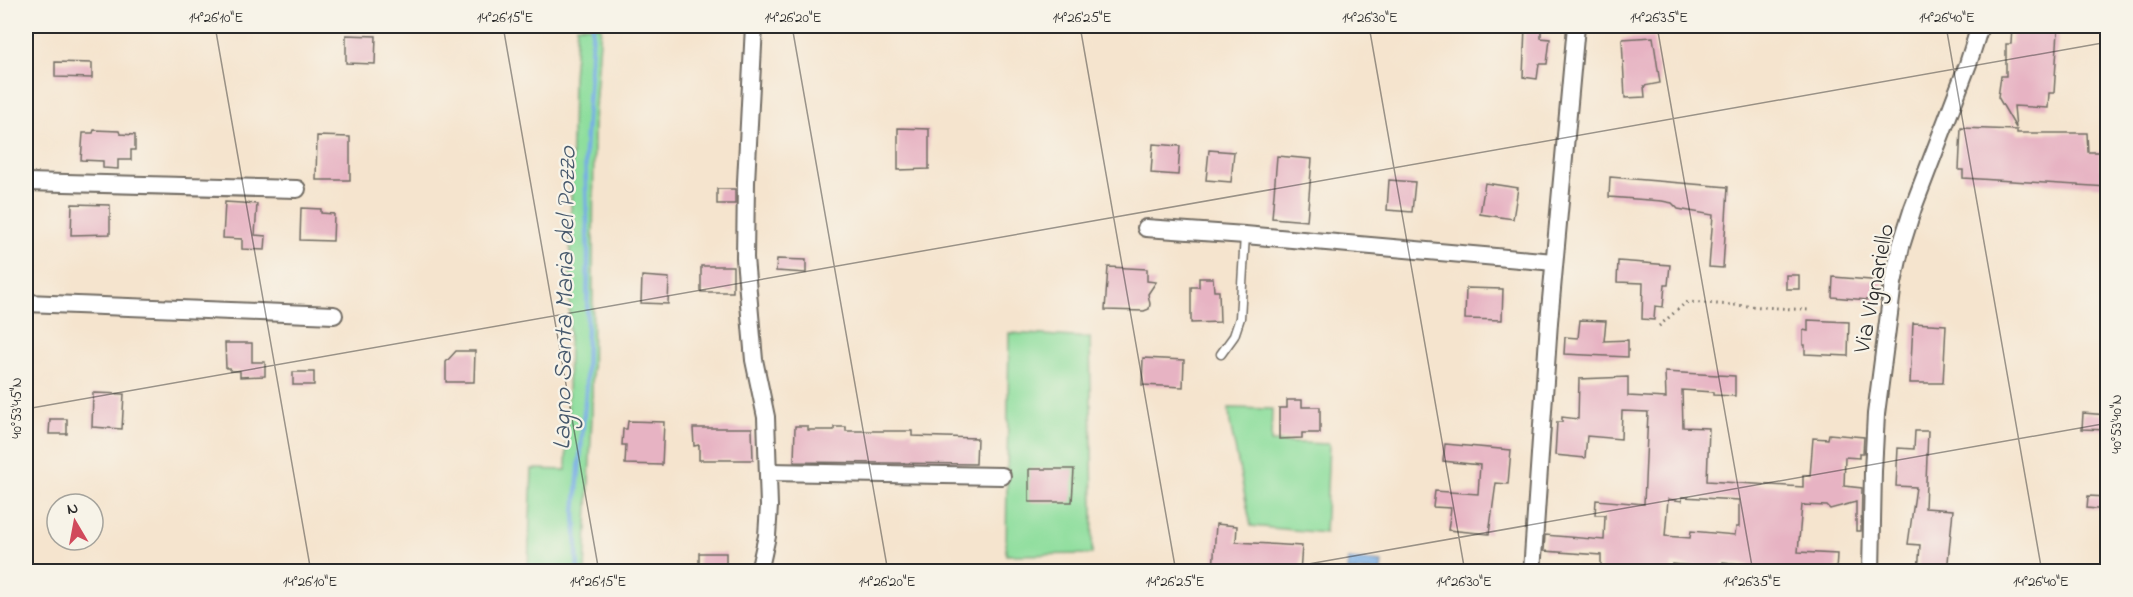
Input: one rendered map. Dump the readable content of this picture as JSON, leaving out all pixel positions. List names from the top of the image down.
{
  "streets": {
    "street": ["Via Vignariello"]
  },
  "water": ["Lagno Santa Maria del Pozzo"],
  "north": "top",
  "coordinates": [
    "14°26'10\"E",
    "14°26'15\"E",
    "14°26'20\"E",
    "14°26'25\"E",
    "14°26'30\"E",
    "14°26'35\"E",
    "14°26'40\"E",
    "40°53'45\"N",
    "40°53'40\"N"
  ]
}
